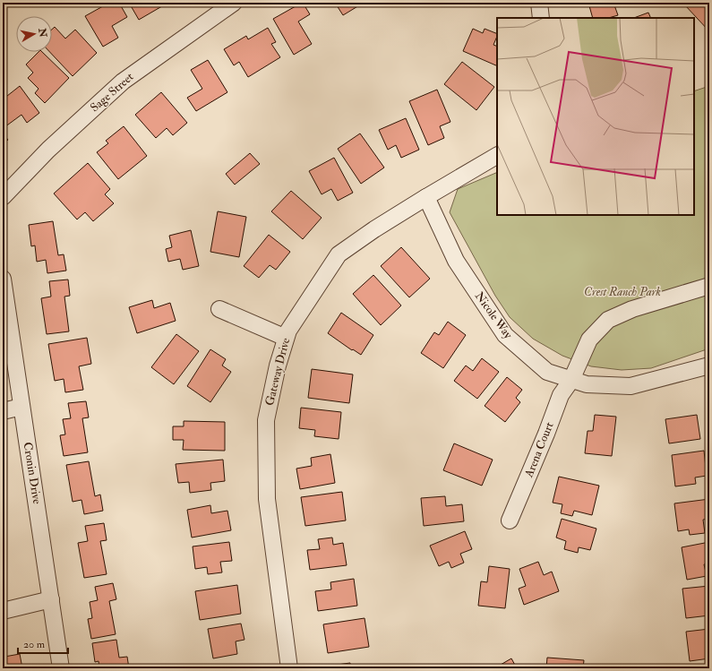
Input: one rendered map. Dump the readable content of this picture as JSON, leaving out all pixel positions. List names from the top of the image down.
{
  "streets": {
    "street": [
      "Sage Street",
      "Nicole Way",
      "Gateway Drive",
      "Arena Court",
      "Cronin Drive"
    ]
  },
  "crossings": [
    ["Nicole Way", "Gateway Drive"],
    ["Nicole Way", "Arena Court"]
  ],
  "parks": ["Crest Ranch Park"],
  "scale_bar": "20 m",
  "north": "right"
}
